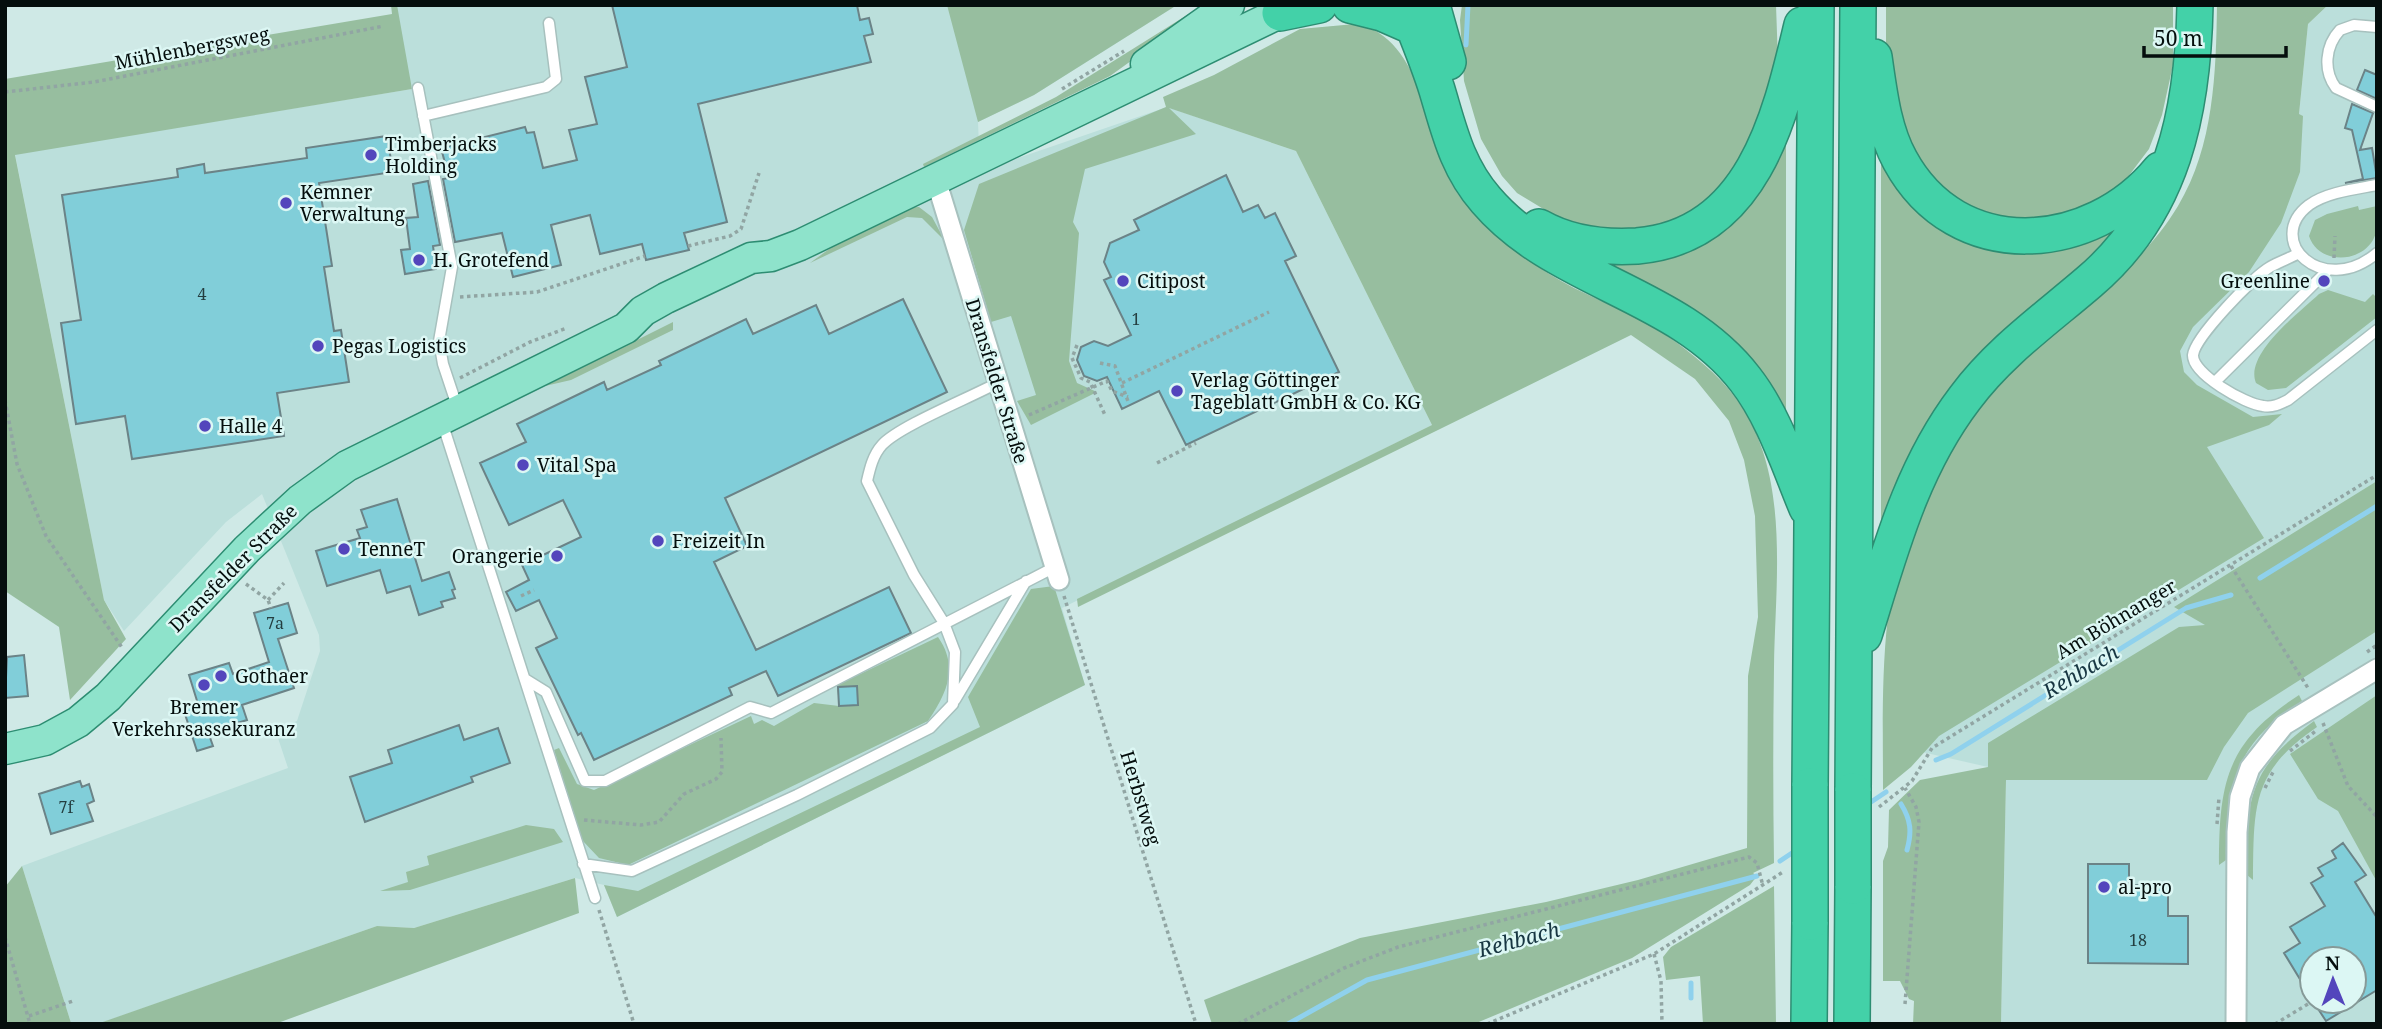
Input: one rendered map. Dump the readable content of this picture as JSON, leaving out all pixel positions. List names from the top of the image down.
{
  "streets": {
    "main road": ["Dransfelder Straße"],
    "path": ["Mühlenbergsweg", "Am Böhnanger", "Herbstweg"]
  },
  "crossings": [
    ["Dransfelder Straße", "Herbstweg"]
  ],
  "water": ["Rehbach"],
  "places": [
    "Timberjacks Holding",
    "Kemner Verwaltung",
    "H. Grotefend",
    "Citipost",
    "Greenline",
    "Pegas Logistics",
    "Verlag Göttinger Tageblatt GmbH & Co. KG",
    "Halle 4",
    "Vital Spa",
    "Freizeit In",
    "TenneT",
    "Orangerie",
    "Gothaer",
    "Bremer Verkehrsassekuranz",
    "al-pro"
  ],
  "house_numbers": [
    "4",
    "1",
    "7a",
    "7f",
    "18"
  ],
  "scale_bar": "50 m",
  "north": "top"
}
